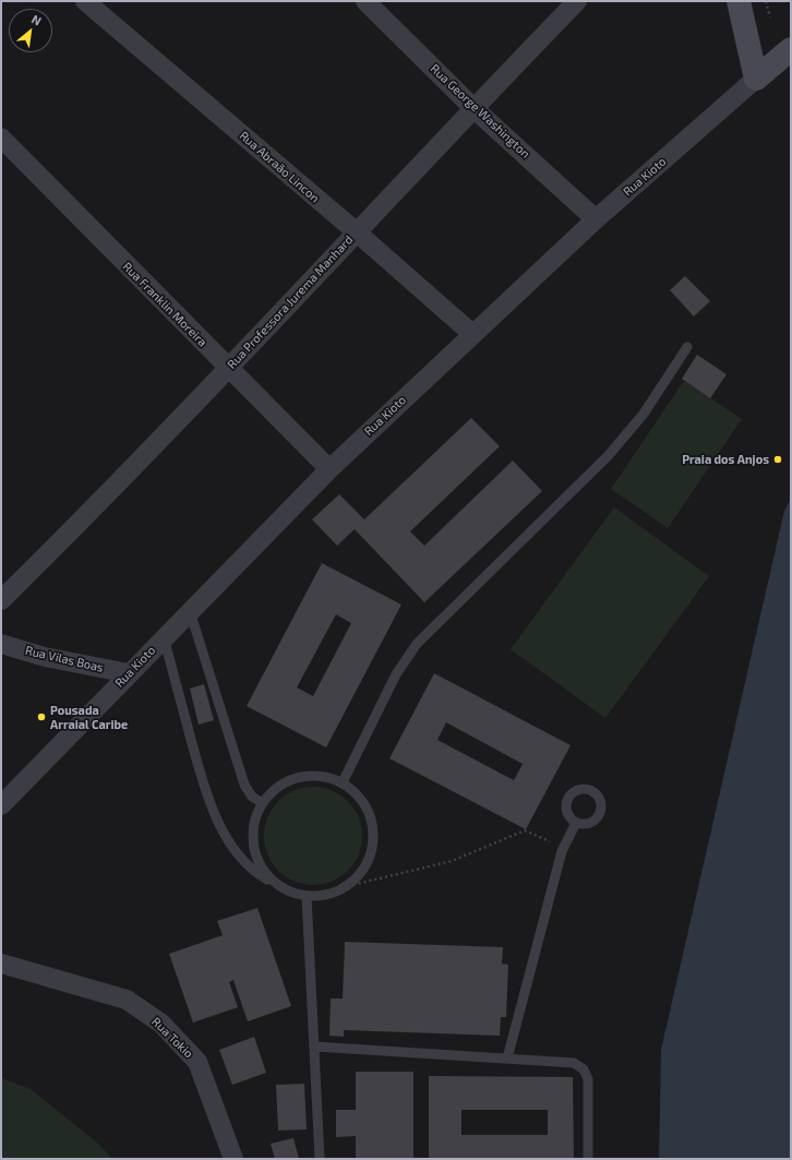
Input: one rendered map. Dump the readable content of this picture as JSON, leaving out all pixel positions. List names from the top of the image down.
{
  "streets": {
    "main road": ["Rua Kioto"],
    "street": [
      "Rua George Washington",
      "Rua Abraão Lincon",
      "Rua Professora Jurema Manhard",
      "Rua Franklin Moreira",
      "Rua Vilas Boas",
      "Rua Tokio"
    ]
  },
  "crossings": [
    ["Rua George Washington", "Rua Kioto"],
    ["Rua George Washington", "Rua Professora Jurema Manhard"],
    ["Rua Abraão Lincon", "Rua Kioto"],
    ["Rua Abraão Lincon", "Rua Professora Jurema Manhard"],
    ["Rua Kioto", "Rua Franklin Moreira"],
    ["Rua Kioto", "Rua Vilas Boas"],
    ["Rua Professora Jurema Manhard", "Rua Franklin Moreira"]
  ],
  "places": ["Praia dos Anjos", "Pousada Arraial Caribe"],
  "north": "top right"
}
